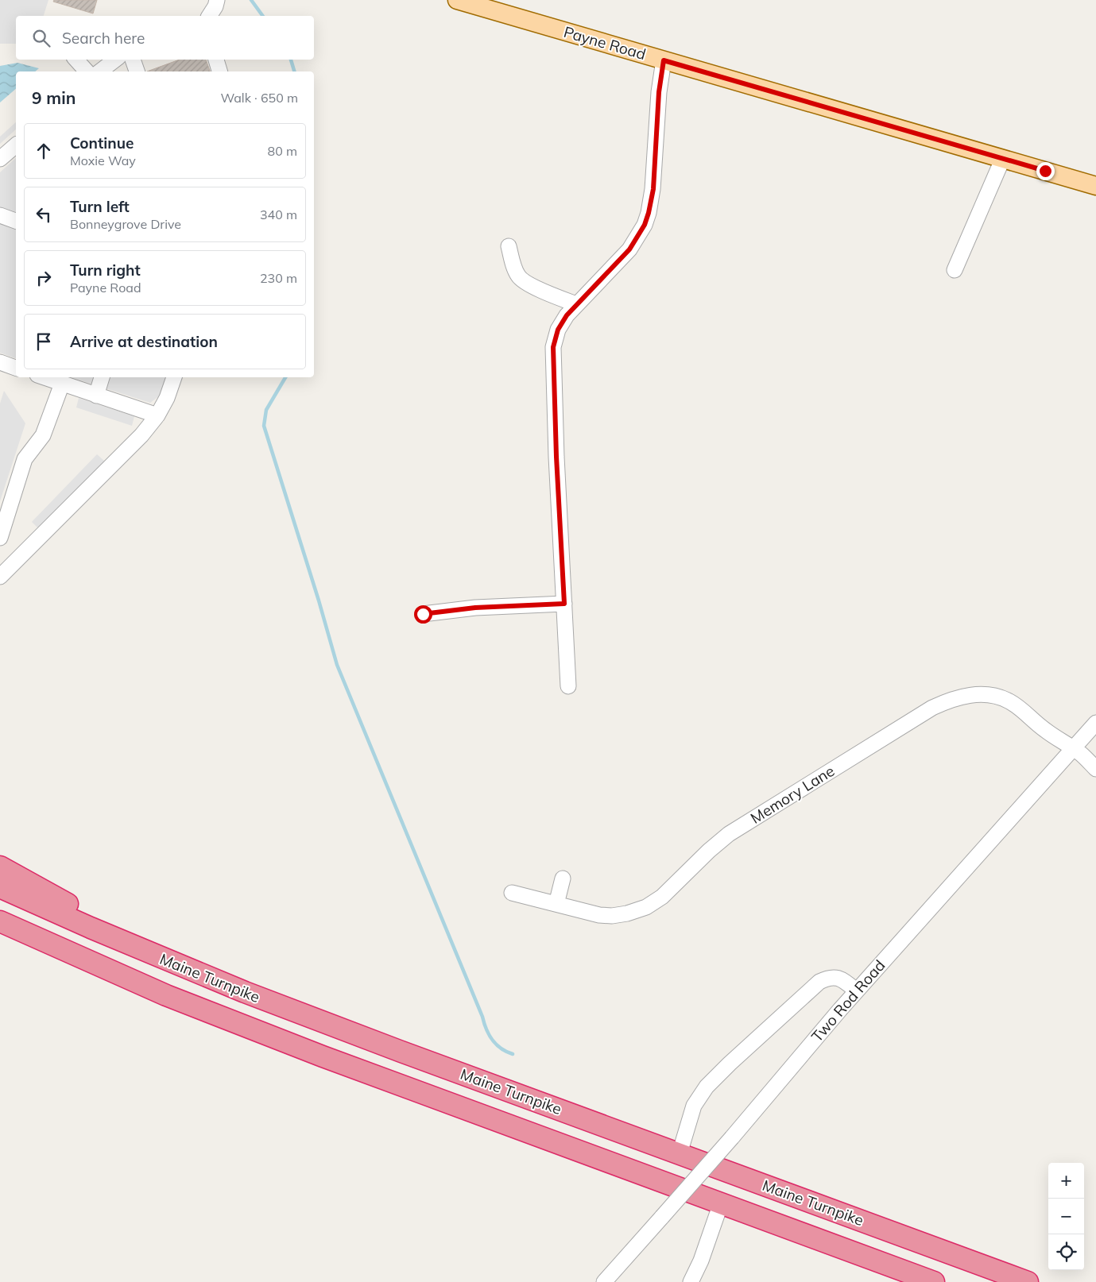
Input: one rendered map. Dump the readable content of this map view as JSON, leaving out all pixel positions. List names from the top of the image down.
{
  "streets": {
    "highway": ["Maine Turnpike"],
    "main road": ["Payne Road"],
    "street": ["Memory Lane", "Two Rod Road"]
  },
  "crossings": [
    ["Memory Lane", "Two Rod Road"]
  ],
  "page": {
    "search": "Search here",
    "heading": ["9 min", "Walk · 650 m"],
    "list": [
      ["Continue", "Moxie Way", "80 m"],
      ["Turn left", "Bonneygrove Drive", "340 m"],
      ["Turn right", "Payne Road", "230 m"],
      "Arrive at destination"
    ],
    "map_buttons": ["+", "−"]
  }
}
